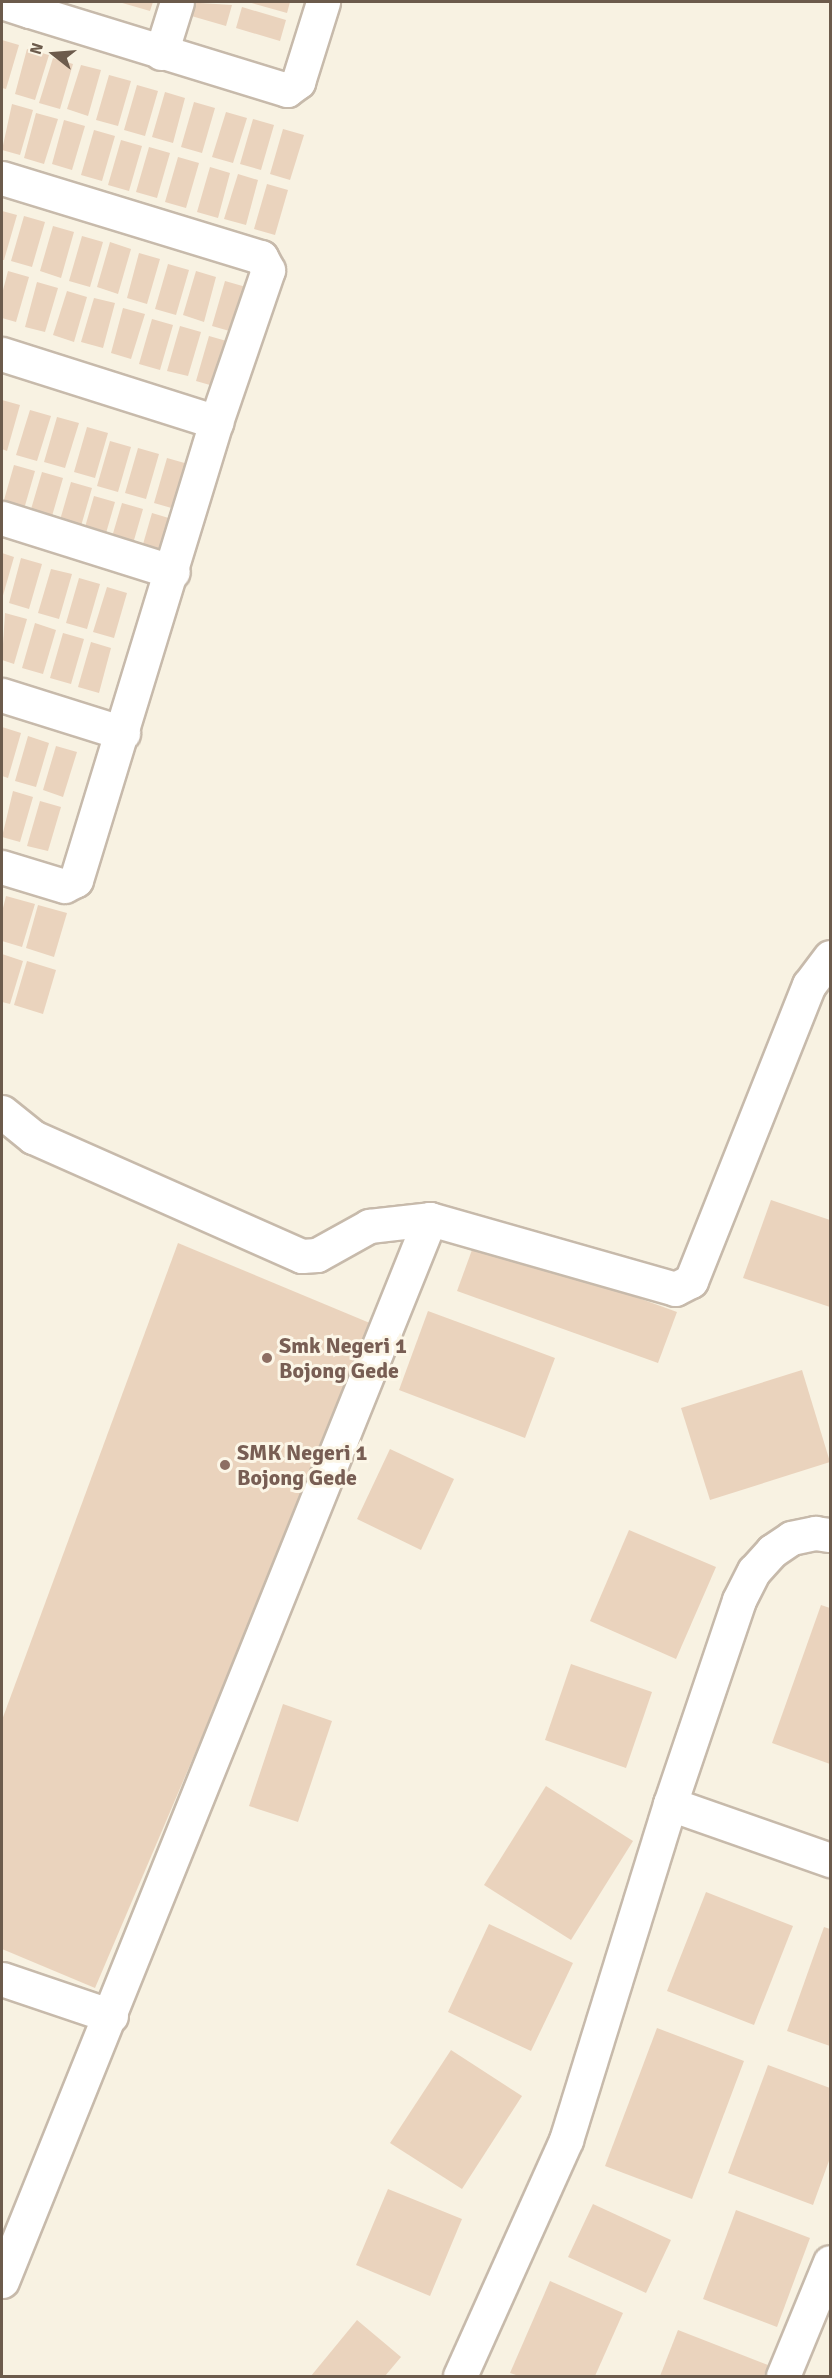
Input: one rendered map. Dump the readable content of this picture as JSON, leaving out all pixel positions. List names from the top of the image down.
{
  "places": ["Smk Negeri 1 Bojong Gede", "SMK Negeri 1 Bojong Gede"],
  "north": "left"
}
